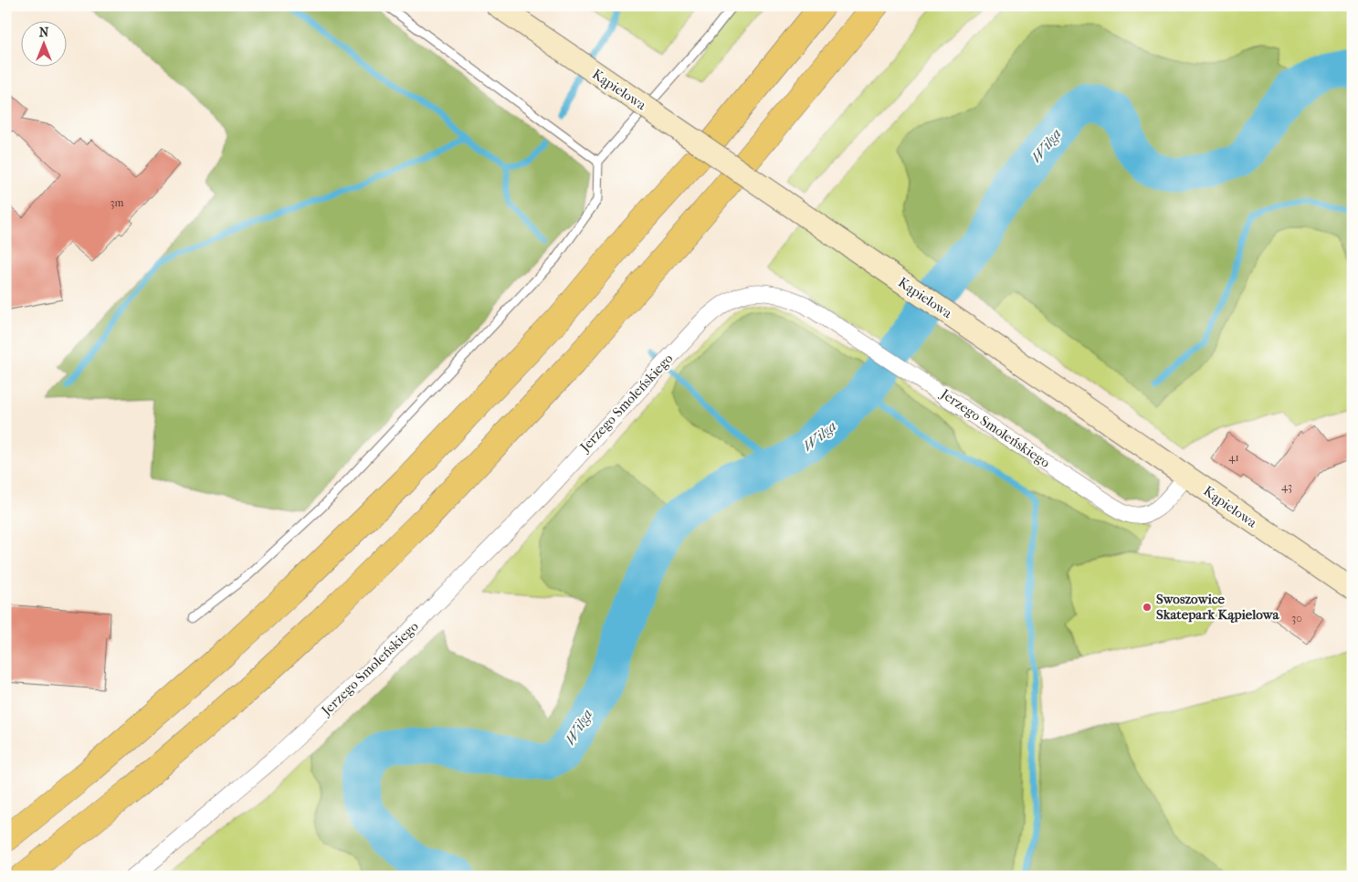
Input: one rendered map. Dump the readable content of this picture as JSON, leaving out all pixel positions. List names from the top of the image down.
{
  "streets": {
    "street": ["Kąpielowa", "Jerzego Smoleńskiego"]
  },
  "crossings": [
    ["Kąpielowa", "Jerzego Smoleńskiego"]
  ],
  "water": ["Wilga"],
  "places": ["Swoszowice Skatepark Kąpielowa"],
  "house_numbers": [
    "3m",
    "41",
    "43",
    "30"
  ],
  "north": "top"
}
